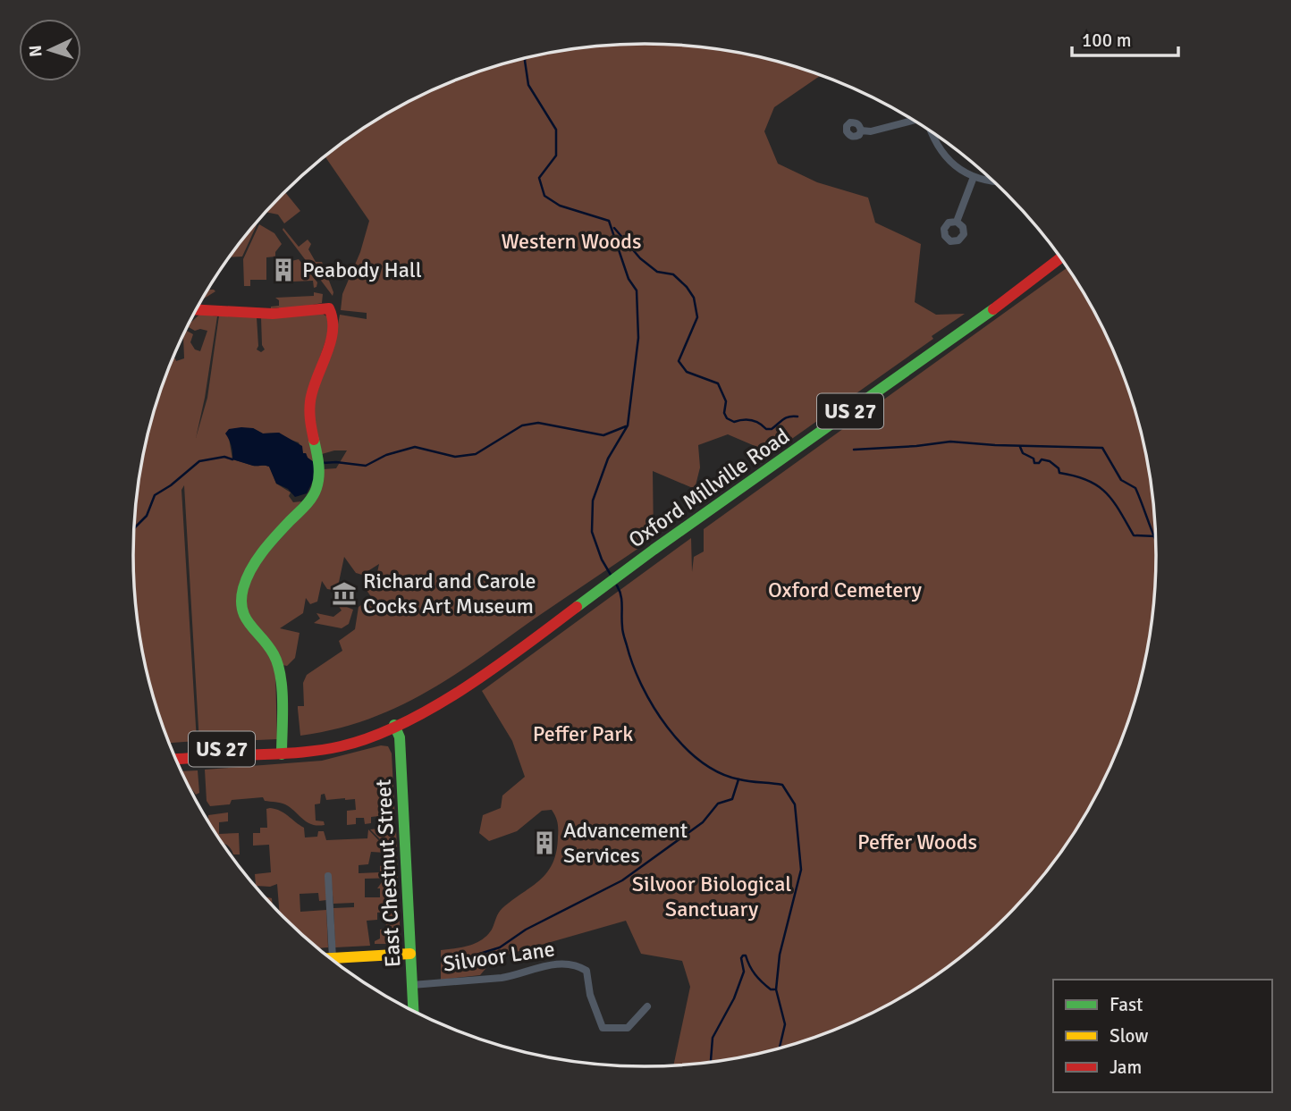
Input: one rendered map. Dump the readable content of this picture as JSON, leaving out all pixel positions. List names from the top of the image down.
{
  "streets": {
    "main road": ["US 27", "Oxford Millville Road", "East Chestnut Street"],
    "street": ["Silvoor Lane"]
  },
  "crossings": [
    ["US 27", "Oxford Millville Road"],
    ["US 27", "East Chestnut Street"],
    ["Oxford Millville Road", "East Chestnut Street"],
    ["East Chestnut Street", "Silvoor Lane"]
  ],
  "parks": [
    "Western Woods",
    "Oxford Cemetery",
    "Peffer Park",
    "Peffer Woods",
    "Silvoor Biological Sanctuary"
  ],
  "places": {
    "building": ["Peabody Hall", "Advancement Services"],
    "museum": ["Richard and Carole Cocks Art Museum"]
  },
  "legend": ["Fast", "Slow", "Jam"],
  "scale_bar": "100 m",
  "north": "left"
}
